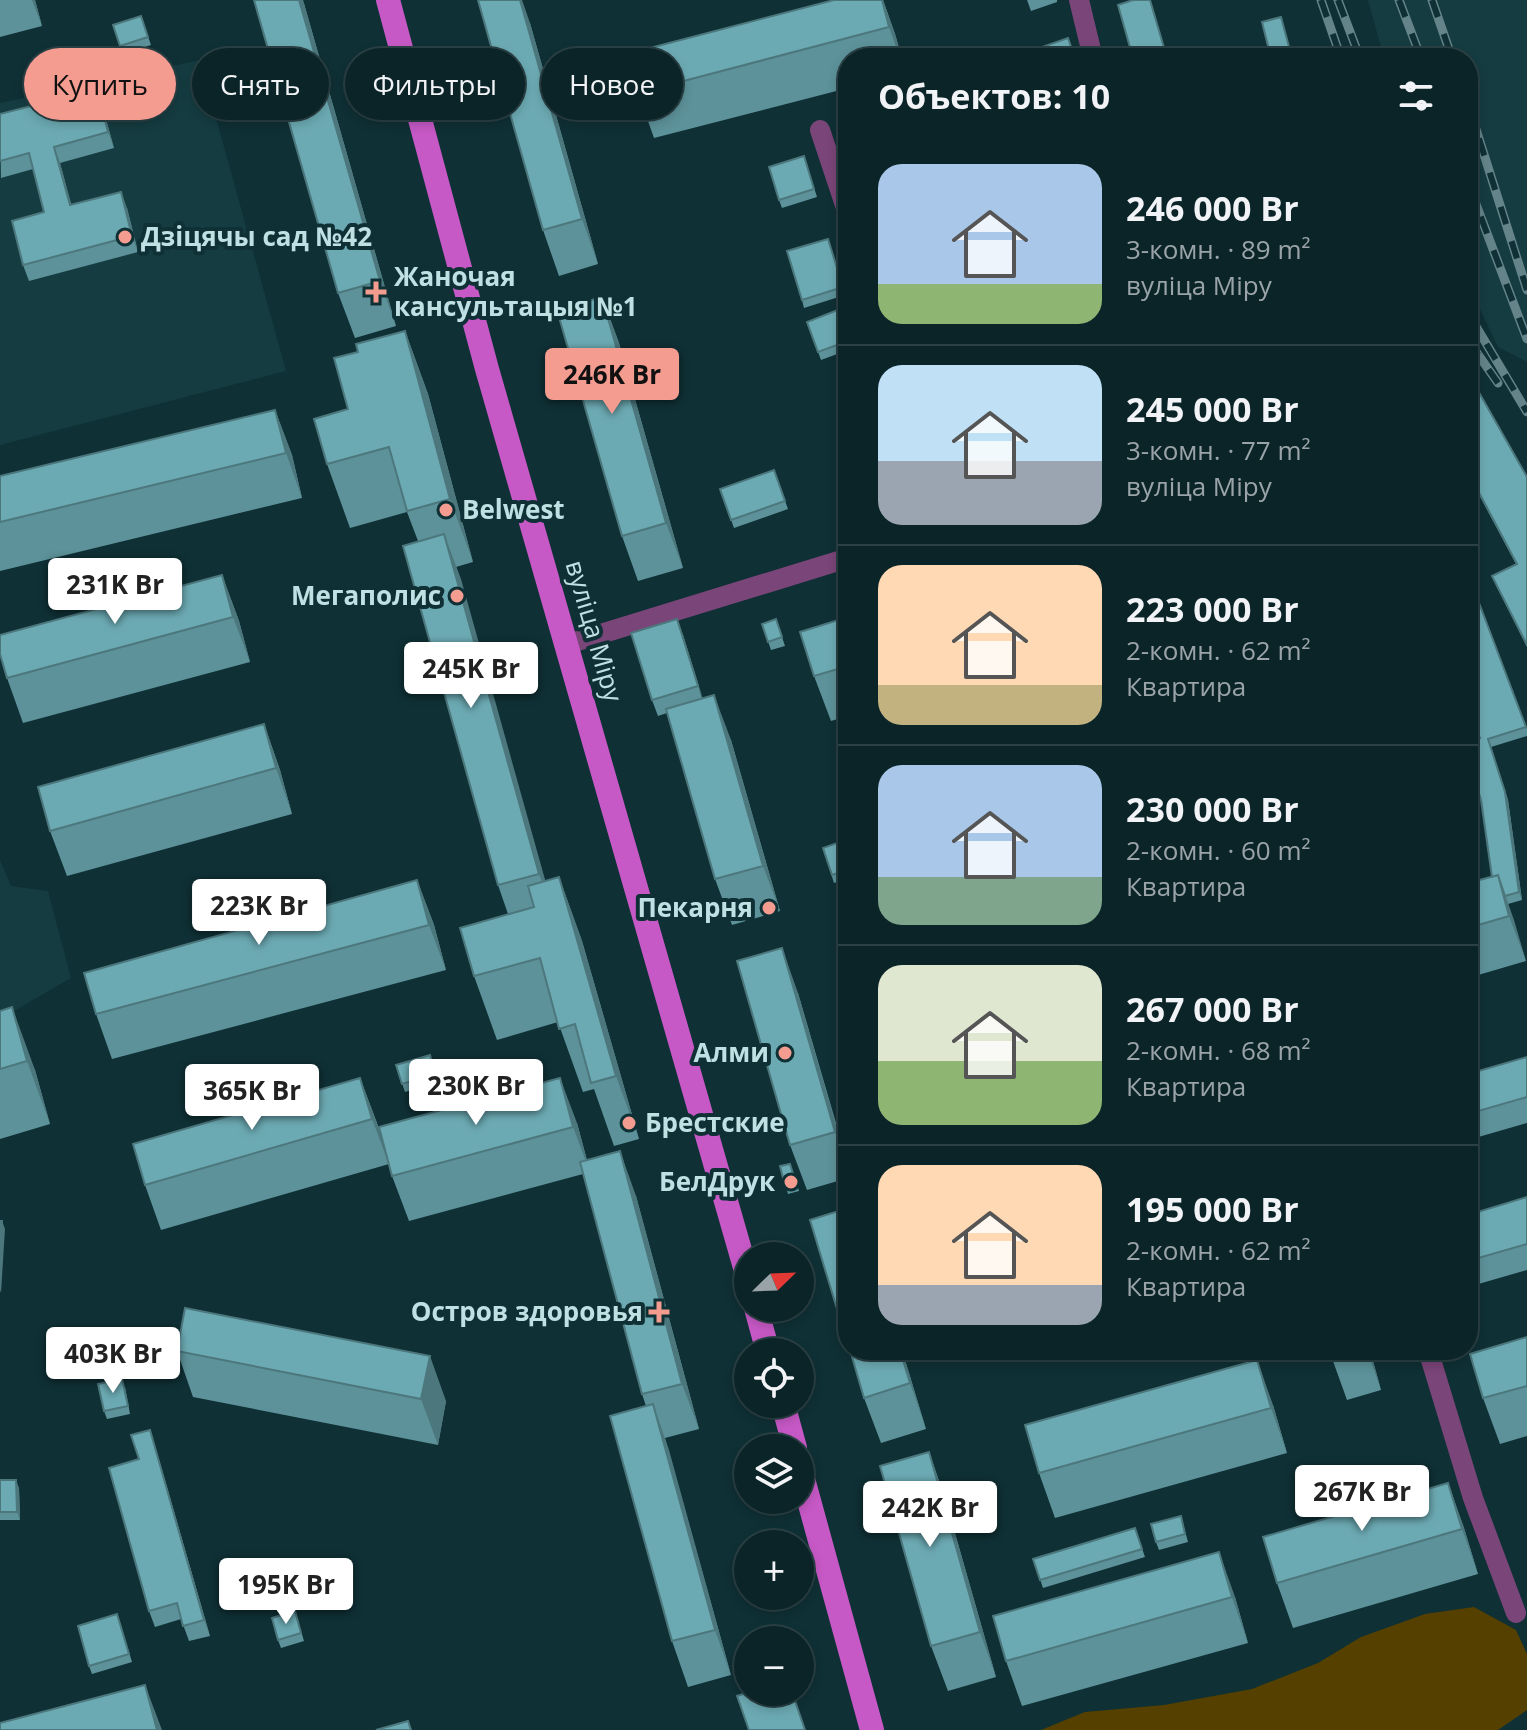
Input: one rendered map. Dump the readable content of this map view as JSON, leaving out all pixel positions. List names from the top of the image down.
{
  "streets": {
    "main road": ["вуліца Міру"]
  },
  "places": {
    "other": [
      "Дзіцячы сад №42",
      "Belwest",
      "Мегаполис",
      "Пекарня",
      "Алми",
      "Брестские",
      "БелДрук"
    ],
    "health": ["Жаночая кансультацыя №1", "Остров здоровья"]
  },
  "north": "top right",
  "page": {
    "chip": [
      "Купить",
      "Снять",
      "Фильтры",
      "Новое"
    ],
    "heading": "Объектов: 10",
    "list": [
      {
        "name": "246 000 Br",
        "note": "3-комн. · 89 m² · вуліца Міру"
      },
      {
        "name": "245 000 Br",
        "note": "3-комн. · 77 m² · вуліца Міру"
      },
      {
        "name": "223 000 Br",
        "note": "2-комн. · 62 m² · Квартира"
      },
      {
        "name": "230 000 Br",
        "note": "2-комн. · 60 m² · Квартира"
      },
      {
        "name": "267 000 Br",
        "note": "2-комн. · 68 m² · Квартира"
      },
      {
        "name": "195 000 Br",
        "note": "2-комн. · 62 m² · Квартира"
      }
    ],
    "price": [
      "246K Br",
      "231K Br",
      "245K Br",
      "223K Br",
      "230K Br",
      "365K Br",
      "403K Br",
      "267K Br",
      "242K Br",
      "195K Br"
    ],
    "map_buttons": ["+", "−"]
  }
}
